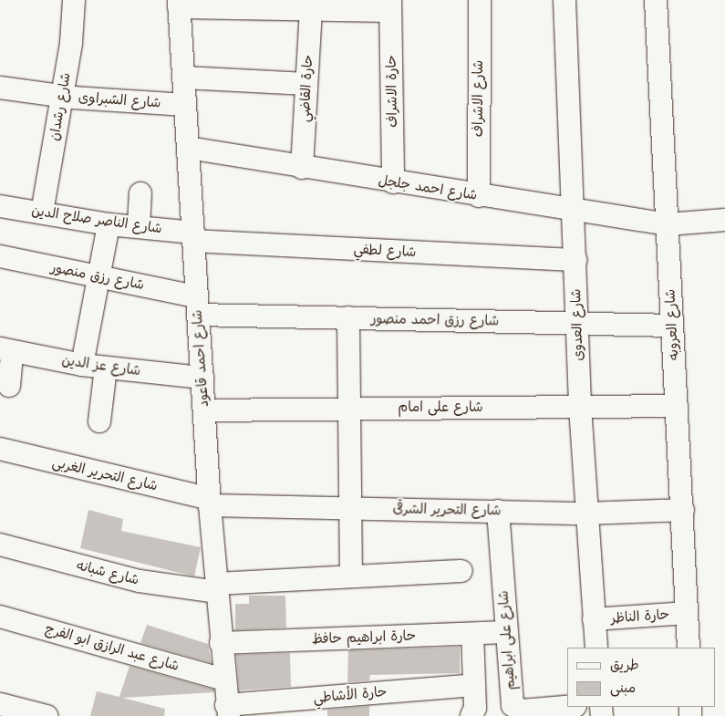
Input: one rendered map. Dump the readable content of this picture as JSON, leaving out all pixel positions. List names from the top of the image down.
{
  "streets": {
    "street": [
      "حارة القاضي",
      "حارة الاشراف",
      "شارع الاشراف",
      "شارع الشبراوى",
      "شارع رشدان",
      "شارع احمد جلجل",
      "شارع الناصر صلاح الدين",
      "شارع لطفي",
      "شارع رزق منصور",
      "شارع رزق احمد منصور",
      "شارع العدوى",
      "شارع العروبه",
      "شارع احمد قاعود",
      "شارع عز الدين",
      "شارع على امام",
      "شارع التحرير الغربى",
      "شارع التحرير الشرقى",
      "شارع شبانه",
      "حارة الناظر",
      "حارة ابراهيم حافظ",
      "شارع على ابراهيم",
      "شارع عبد الرازق ابو الفرج",
      "حارة الأشاطي"
    ]
  },
  "crossings": [
    ["حارة القاضي", "شارع احمد جلجل"],
    ["حارة الاشراف", "شارع احمد جلجل"],
    ["شارع الاشراف", "شارع احمد جلجل"],
    ["شارع الشبراوى", "شارع رشدان"],
    ["شارع الشبراوى", "شارع احمد قاعود"],
    ["شارع رشدان", "شارع الناصر صلاح الدين"],
    ["شارع احمد جلجل", "شارع العدوى"],
    ["شارع احمد جلجل", "شارع العروبه"],
    ["شارع احمد جلجل", "شارع احمد قاعود"],
    ["شارع الناصر صلاح الدين", "شارع لطفي"],
    ["شارع الناصر صلاح الدين", "شارع احمد قاعود"],
    ["شارع لطفي", "شارع العدوى"],
    ["شارع لطفي", "شارع احمد قاعود"],
    ["شارع رزق منصور", "شارع رزق احمد منصور"],
    ["شارع رزق منصور", "شارع احمد قاعود"],
    ["شارع رزق احمد منصور", "شارع العدوى"],
    ["شارع رزق احمد منصور", "شارع العروبه"],
    ["شارع رزق احمد منصور", "شارع احمد قاعود"],
    ["شارع العدوى", "شارع على امام"],
    ["شارع العدوى", "شارع التحرير الشرقى"],
    ["شارع العدوى", "حارة الناظر"],
    ["شارع العروبه", "شارع على امام"],
    ["شارع العروبه", "شارع التحرير الشرقى"],
    ["شارع العروبه", "حارة الناظر"],
    ["شارع احمد قاعود", "شارع عز الدين"],
    ["شارع احمد قاعود", "شارع على امام"],
    ["شارع احمد قاعود", "شارع التحرير الغربى"],
    ["شارع احمد قاعود", "شارع التحرير الشرقى"],
    ["شارع احمد قاعود", "شارع شبانه"],
    ["شارع احمد قاعود", "حارة ابراهيم حافظ"],
    ["شارع احمد قاعود", "شارع عبد الرازق ابو الفرج"],
    ["شارع احمد قاعود", "حارة الأشاطي"],
    ["شارع التحرير الغربى", "شارع التحرير الشرقى"],
    ["شارع التحرير الشرقى", "شارع على ابراهيم"],
    ["حارة ابراهيم حافظ", "شارع على ابراهيم"]
  ],
  "legend": ["طريق", "مبنى"]
}
